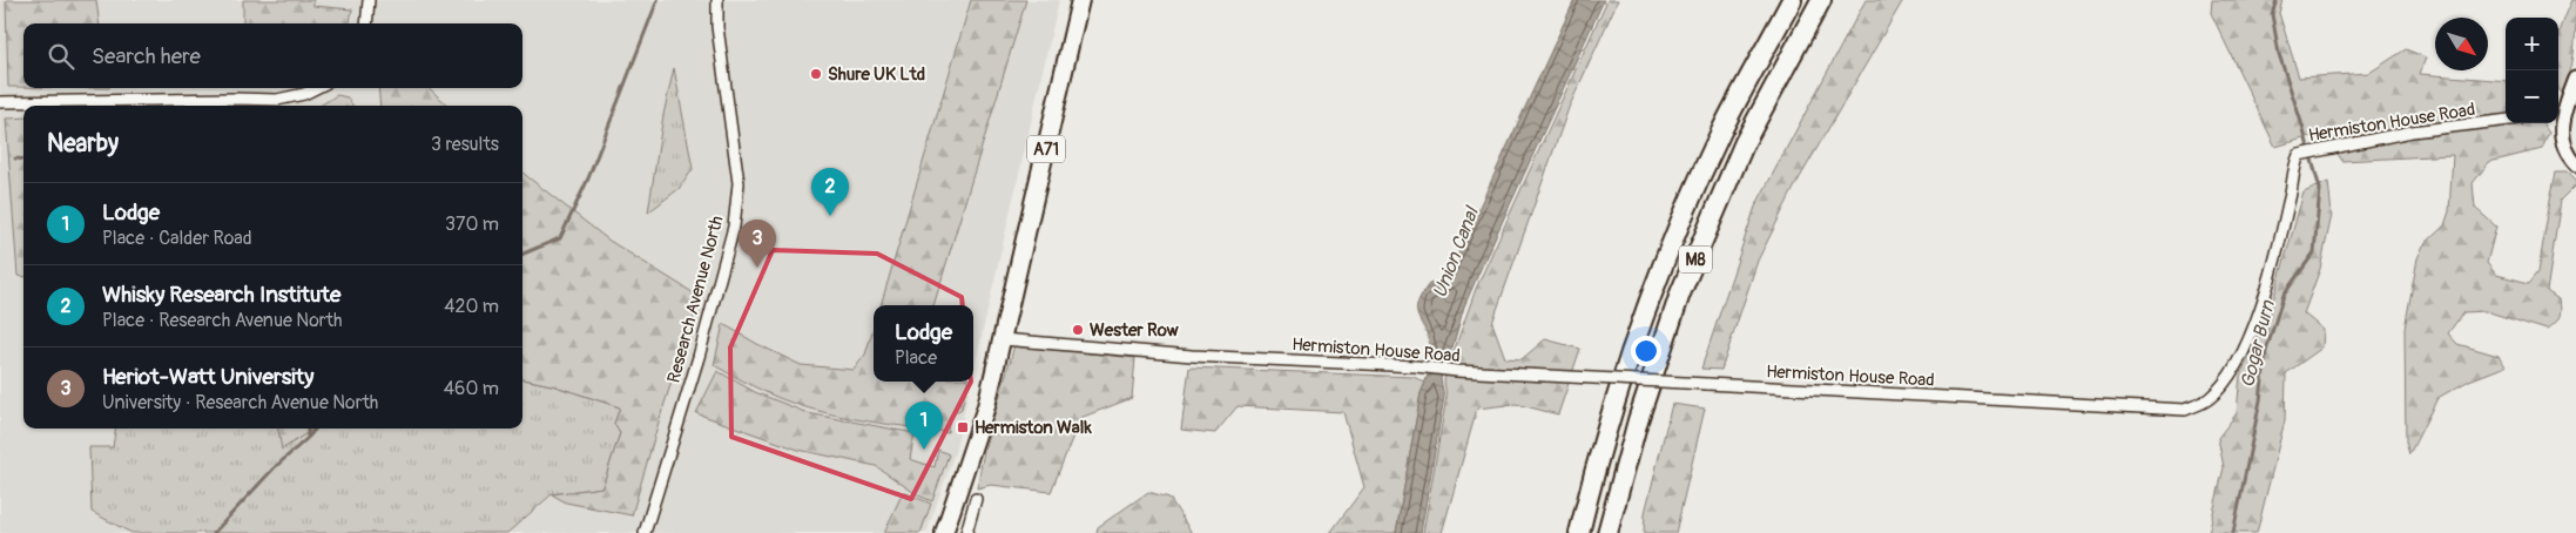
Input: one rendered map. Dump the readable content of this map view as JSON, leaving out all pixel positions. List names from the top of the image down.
{
  "streets": {
    "highway": ["M8"],
    "main road": ["A71"],
    "street": ["Hermiston House Road", "Research Avenue North"]
  },
  "crossings": [
    ["Hermiston House Road", "A71"]
  ],
  "water": ["Union Canal", "Gogar Burn"],
  "places": {
    "other": ["Shure UK Ltd", "Wester Row"],
    "transit": ["Hermiston Walk"]
  },
  "north": "bottom right",
  "page": {
    "map_buttons": ["+", "−"],
    "search": "Search here",
    "heading": ["Nearby", "3 results"],
    "pins": ["2", "3", "1"],
    "list": [
      {
        "mark": "1",
        "name": "Lodge",
        "note": "Place · Calder Road",
        "value": "370 m"
      },
      {
        "mark": "2",
        "name": "Whisky Research Institute",
        "note": "Place · Research Avenue North",
        "value": "420 m"
      },
      {
        "mark": "3",
        "name": "Heriot-Watt University",
        "note": "University · Research Avenue North",
        "value": "460 m"
      }
    ],
    "popup": ["Lodge", "Place"]
  }
}
